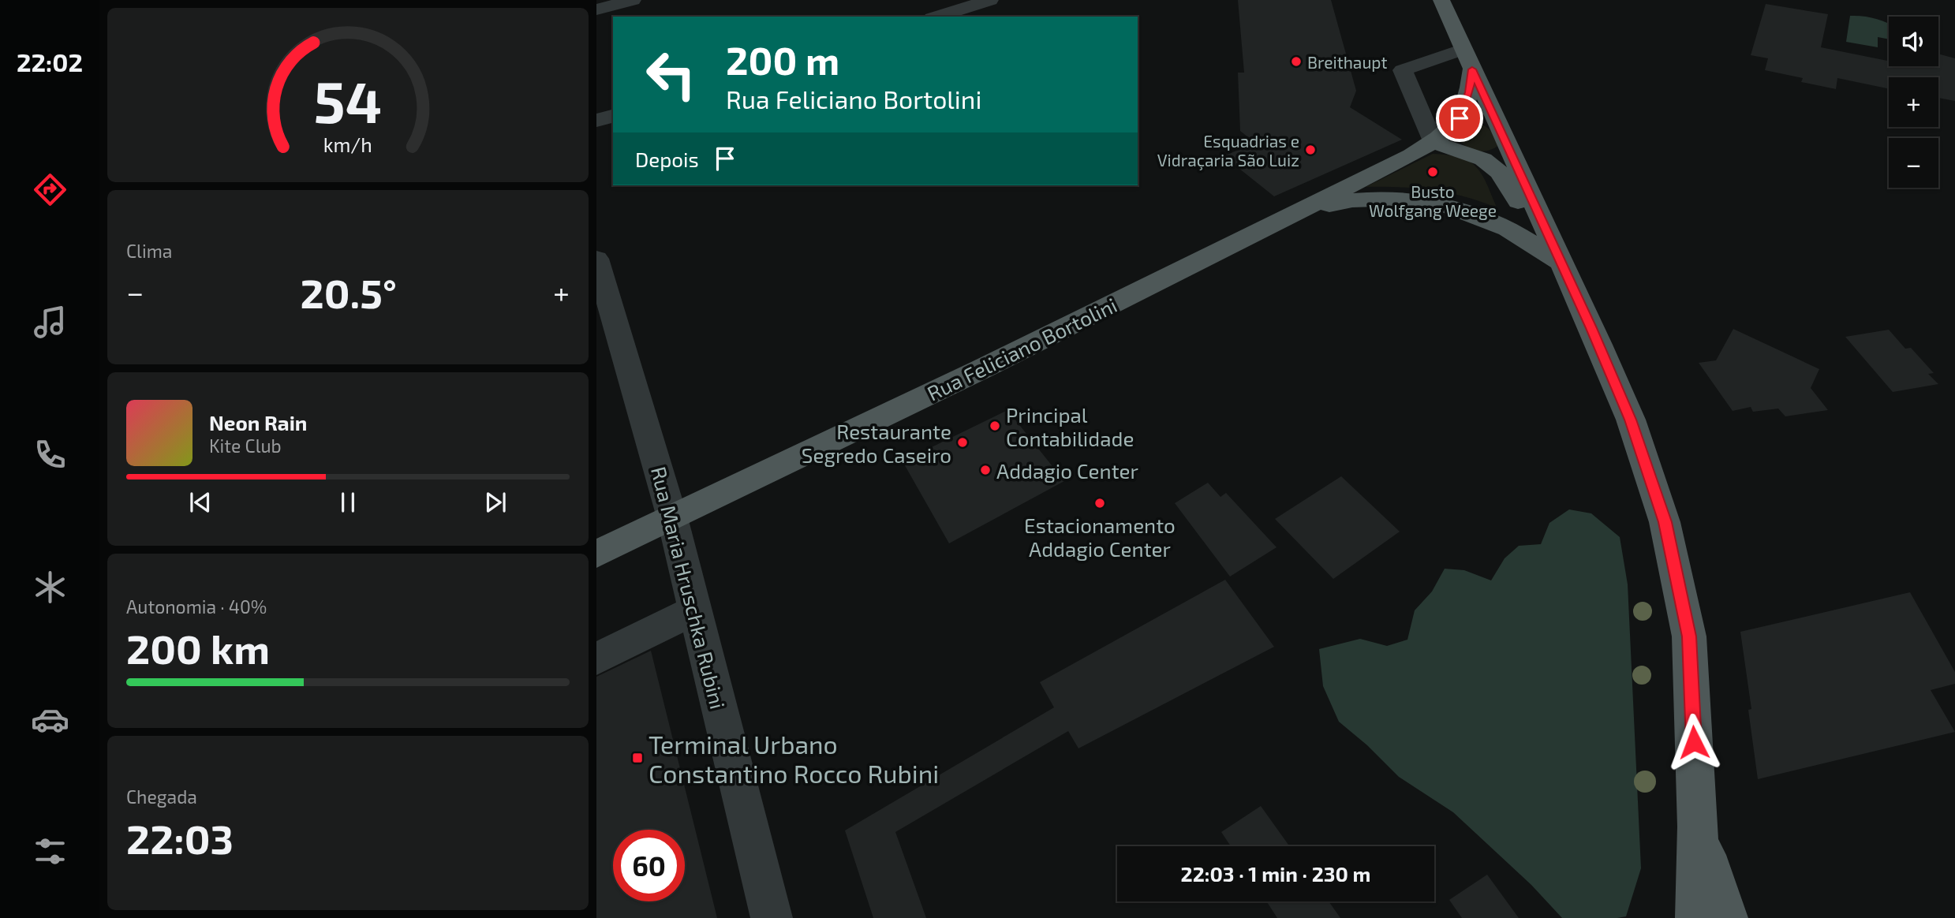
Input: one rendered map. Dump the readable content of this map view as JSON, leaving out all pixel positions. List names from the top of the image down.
{
  "streets": {
    "main road": ["Rua Feliciano Bortolini"],
    "street": ["Rua Maria Hruschka Rubini"]
  },
  "crossings": [
    ["Rua Feliciano Bortolini", "Rua Maria Hruschka Rubini"]
  ],
  "places": {
    "other": [
      "Breithaupt",
      "Esquadrias e Vidraçaria São Luiz",
      "Busto Wolfgang Weege",
      "Principal Contabilidade",
      "Restaurante Segredo Caseiro",
      "Addagio Center",
      "Estacionamento Addagio Center"
    ],
    "transit": ["Terminal Urbano Constantino Rocco Rubini"]
  },
  "page": {
    "tabs": "22:02",
    "map_buttons": ["+", "−"],
    "turn": ["200 m", "Rua Feliciano Bortolini"],
    "then": "Depois",
    "tile": [
      "Clima",
      ["Autonomia · 40%", "200 km"],
      ["Chegada", "22:03"]
    ],
    "heat": ["−", "20.5°", "+"],
    "song": ["Neon Rain", "Kite Club"],
    "limit": "60",
    "trip": "22:03 · 1 min · 230 m",
    "gauge": ["54", "km/h"]
  }
}
